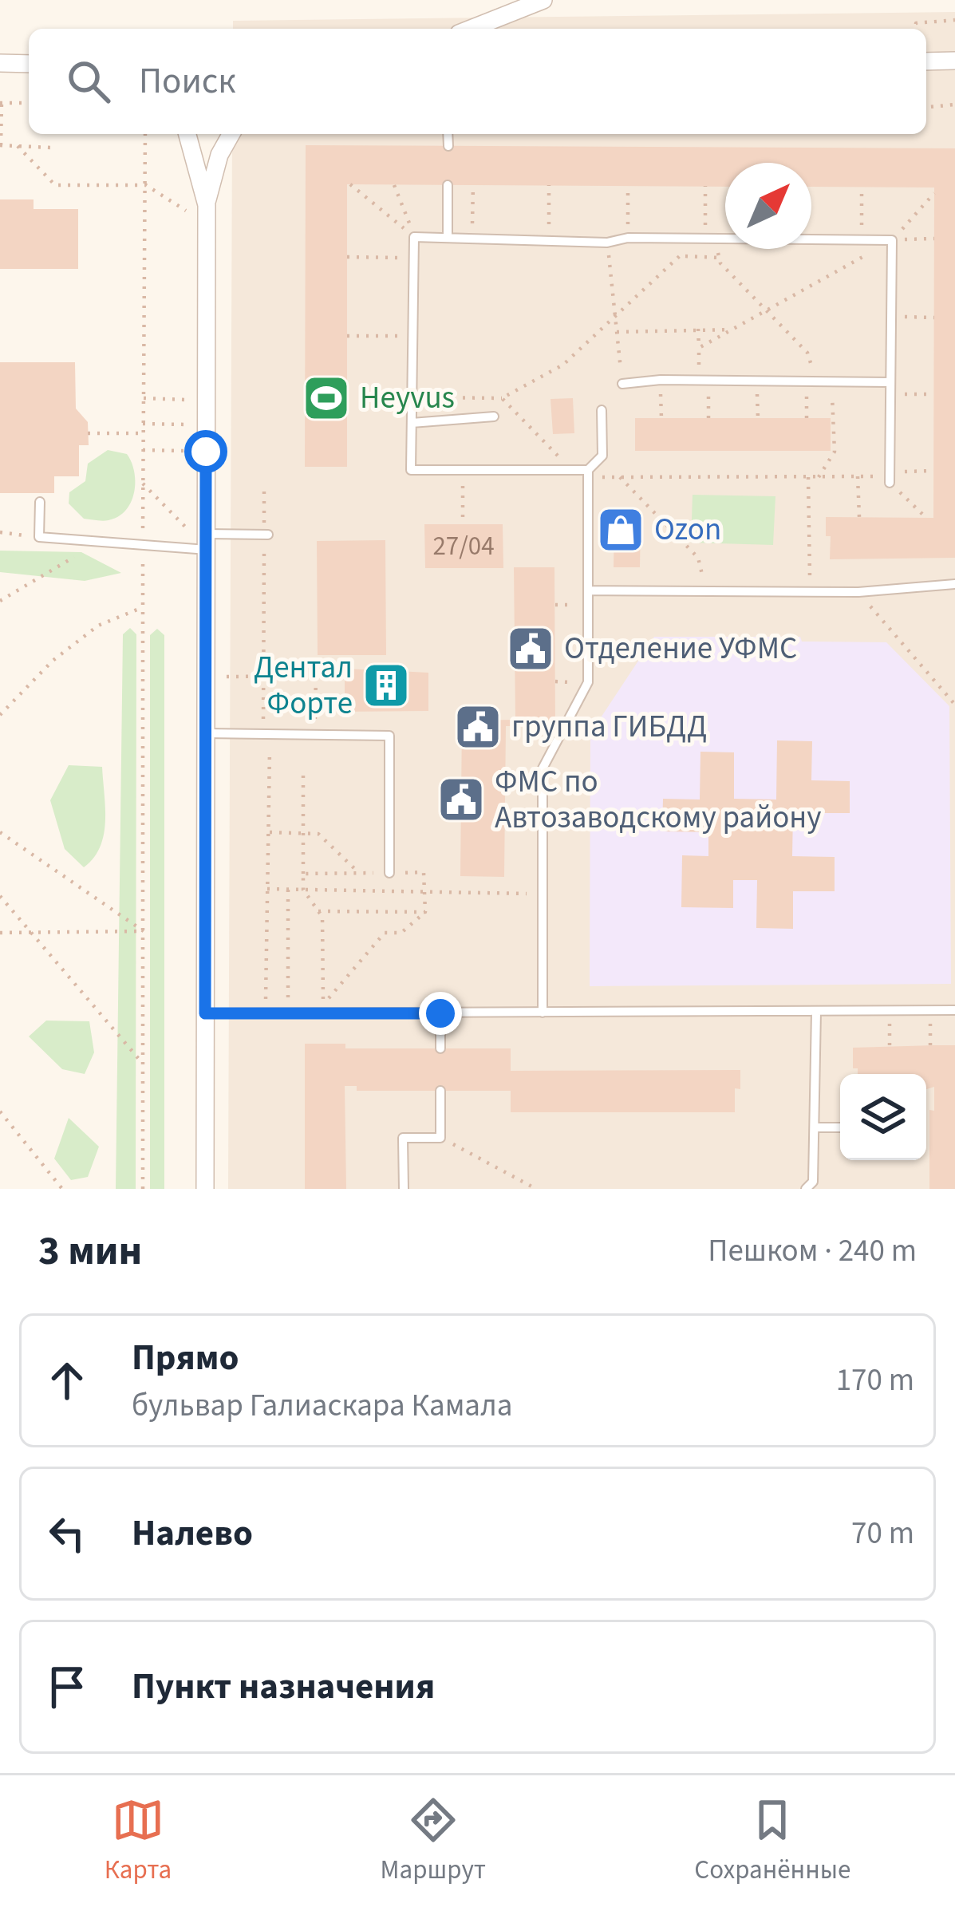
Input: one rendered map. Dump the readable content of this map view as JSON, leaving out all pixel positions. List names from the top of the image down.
{
  "places": {
    "sports": ["Heyvus"],
    "shop": ["Ozon"],
    "public building": ["Отделение УФМС", "группа ГИБДД", "ФМС по Автозаводскому району"],
    "building": ["Дентал Форте"]
  },
  "house_numbers": ["27/04"],
  "north": "top right",
  "page": {
    "search": "Поиск",
    "heading": ["3 мин", "Пешком · 240 m"],
    "list": [
      ["Прямо", "бульвар Галиаскара Камала", "170 m"],
      ["Налево", "70 m"],
      "Пункт назначения"
    ],
    "nav": ["Карта", "Маршрут", "Сохранённые"]
  }
}
